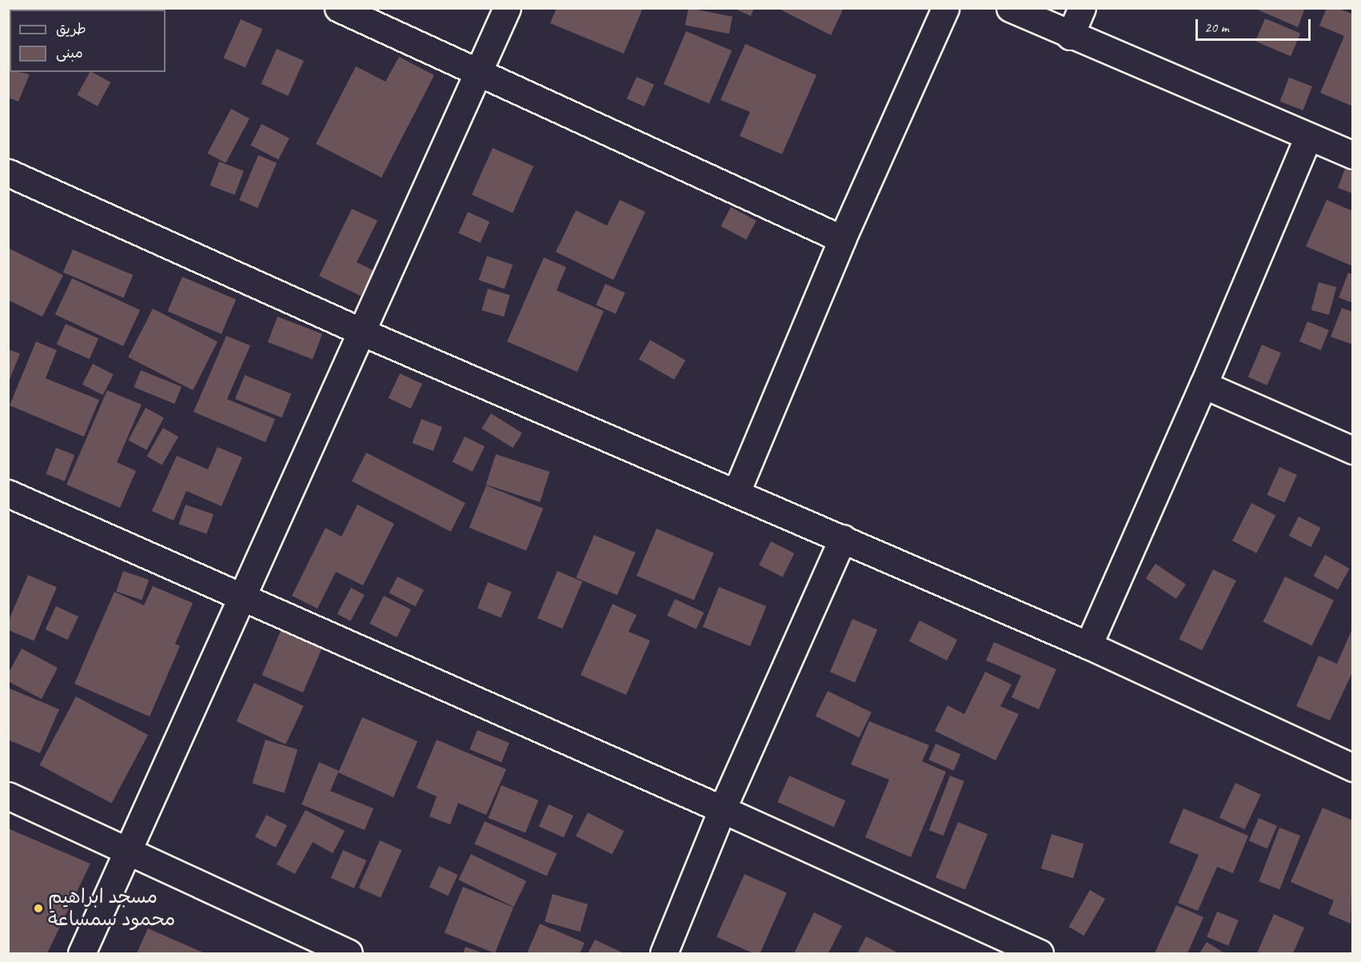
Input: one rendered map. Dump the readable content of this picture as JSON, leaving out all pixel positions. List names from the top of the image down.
{
  "places": ["مسجد ابراهيم محمود سمساعة"],
  "legend": ["طريق", "مبنى"],
  "scale_bar": "20 m"
}
